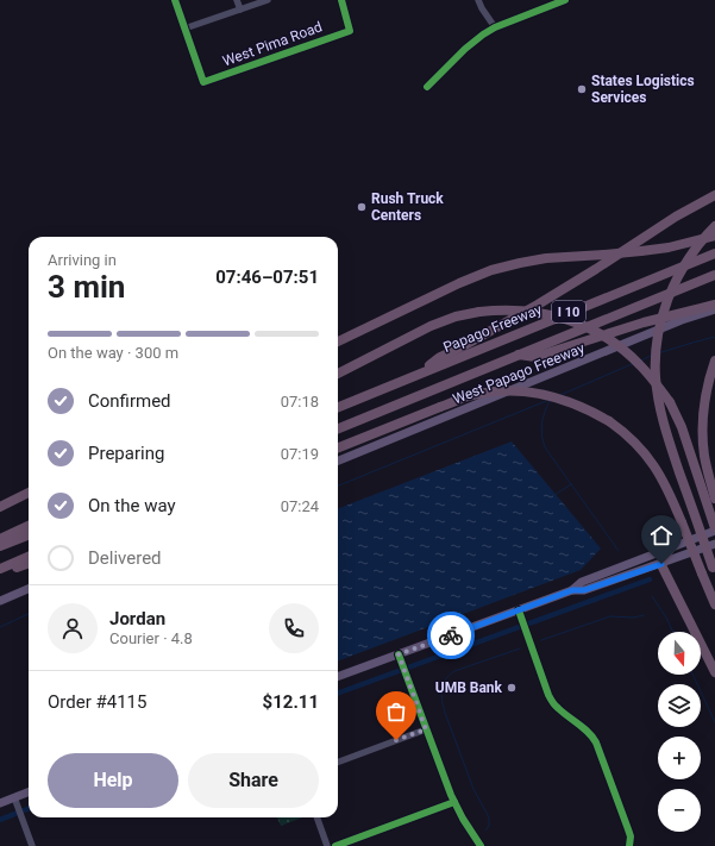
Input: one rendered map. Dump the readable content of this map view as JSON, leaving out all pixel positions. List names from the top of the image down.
{
  "streets": {
    "highway": ["I 10", "Papago Freeway"],
    "main road": ["West Papago Freeway"],
    "street": ["West Pima Road"]
  },
  "places": ["States Logistics Services", "Rush Truck Centers", "UMB Bank"],
  "north": "bottom",
  "page": {
    "heading": ["3 min", "Arriving in", "07:46–07:51"],
    "panel": [
      "Jordan",
      "Courier · 4.8",
      "Order #4115",
      "$12.11"
    ],
    "bar": "On the way · 300 m",
    "list": [
      ["Confirmed", "07:18"],
      ["Preparing", "07:19"],
      ["On the way", "07:24"],
      "Delivered"
    ],
    "map_buttons": ["+", "−"],
    "buttons": ["Help", "Share"]
  }
}
